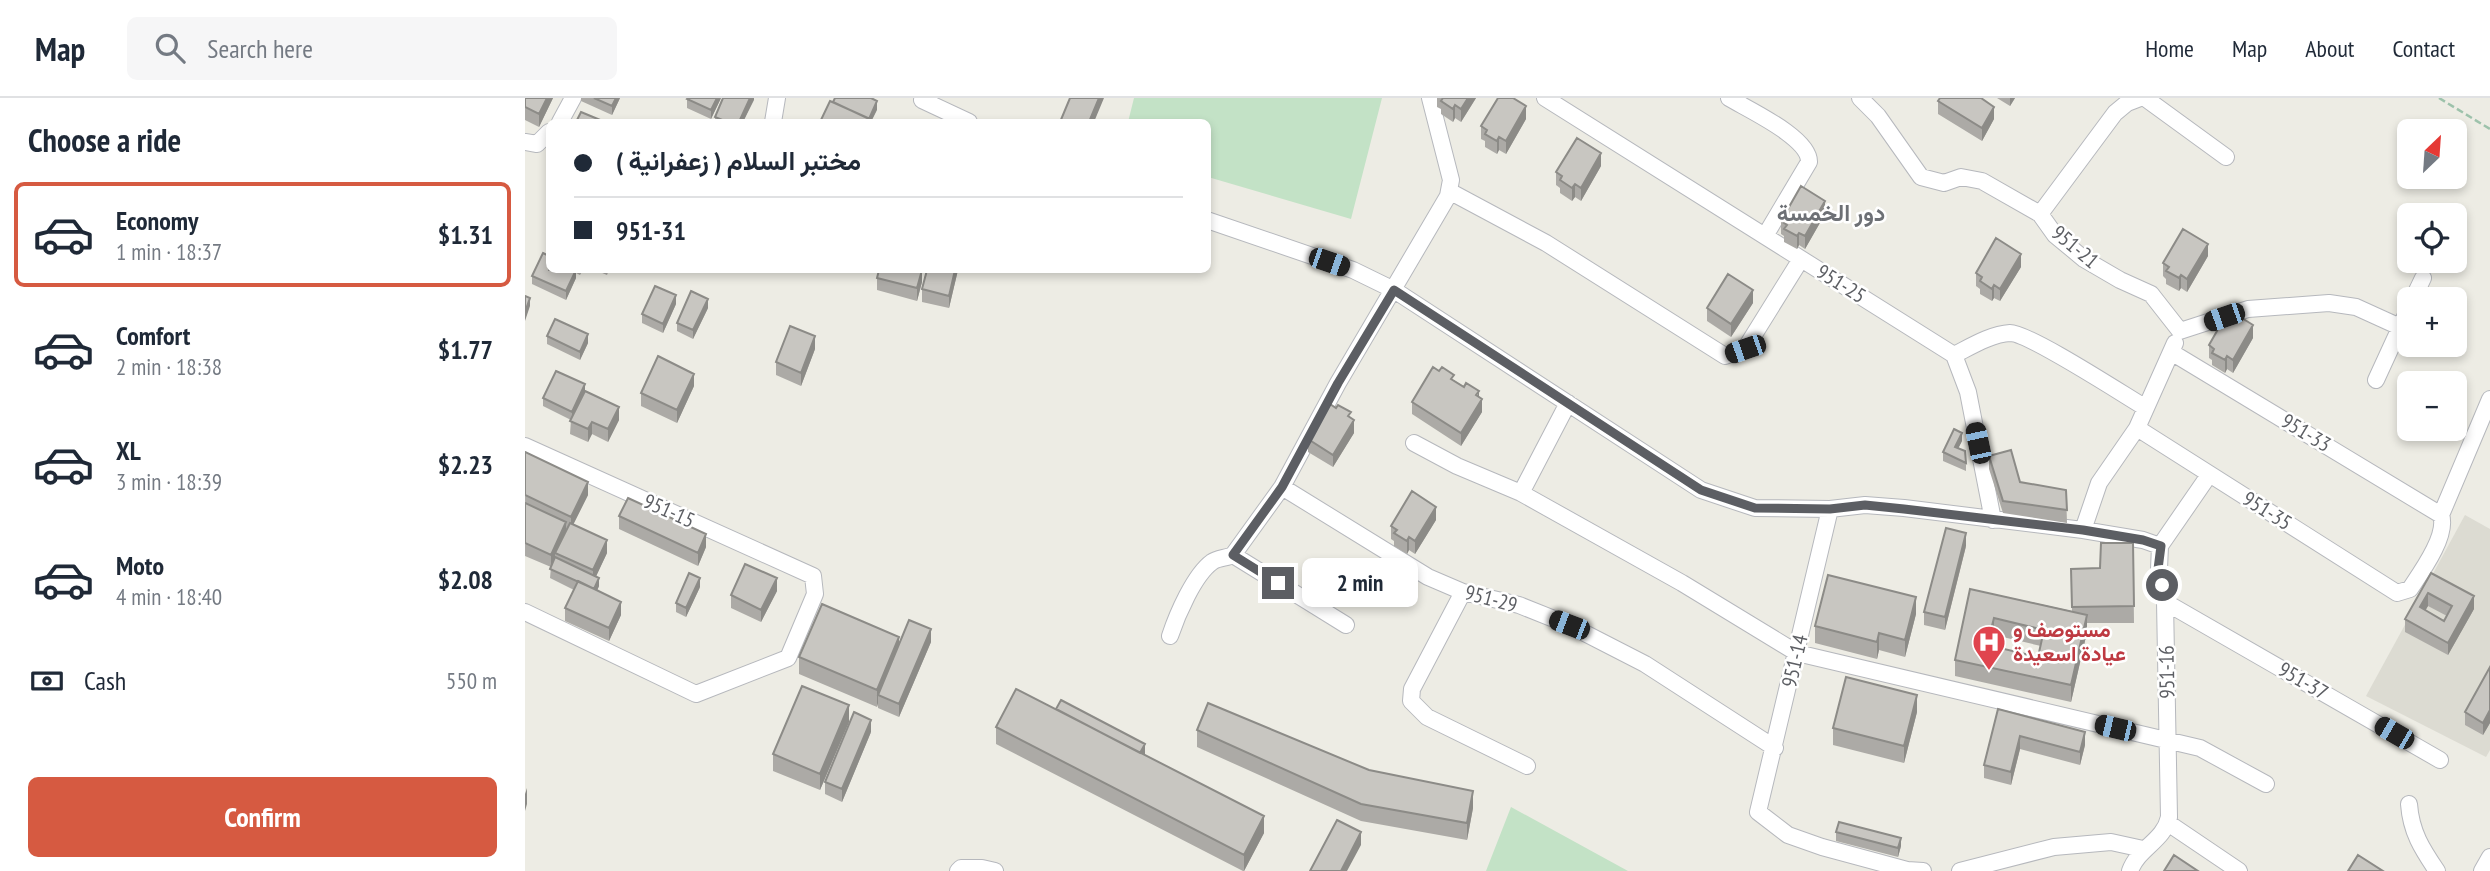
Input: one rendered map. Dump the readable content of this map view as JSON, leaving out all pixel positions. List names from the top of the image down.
{
  "streets": {
    "street": [
      "951-21",
      "951-25",
      "951-33",
      "951-15",
      "951-35",
      "951-29",
      "951-14",
      "951-16",
      "951-37"
    ]
  },
  "crossings": [
    ["951-33", "951-35"],
    ["951-29", "951-14"],
    ["951-16", "951-37"]
  ],
  "districts": ["دور الخمسة"],
  "places": {
    "hospital": ["مستوصف و عيادة اسعيدة"]
  },
  "north": "top right",
  "page": {
    "header": "Map",
    "search": "Search here",
    "nav": [
      "Home",
      "Map",
      "About",
      "Contact"
    ],
    "heading": "Choose a ride",
    "map_buttons": ["+", "−"],
    "banner": ["مختبر السلام ( زعفرانية )", "951-31"],
    "list": [
      {
        "name": "Economy",
        "note": "1 min · 18:37",
        "value": "$1.31"
      },
      {
        "name": "Comfort",
        "note": "2 min · 18:38",
        "value": "$1.77"
      },
      {
        "name": "XL",
        "note": "3 min · 18:39",
        "value": "$2.23"
      },
      {
        "name": "Moto",
        "note": "4 min · 18:40",
        "value": "$2.08"
      }
    ],
    "bubble": "2 min",
    "pay": ["Cash", "550 m"],
    "buttons": "Confirm"
  }
}
